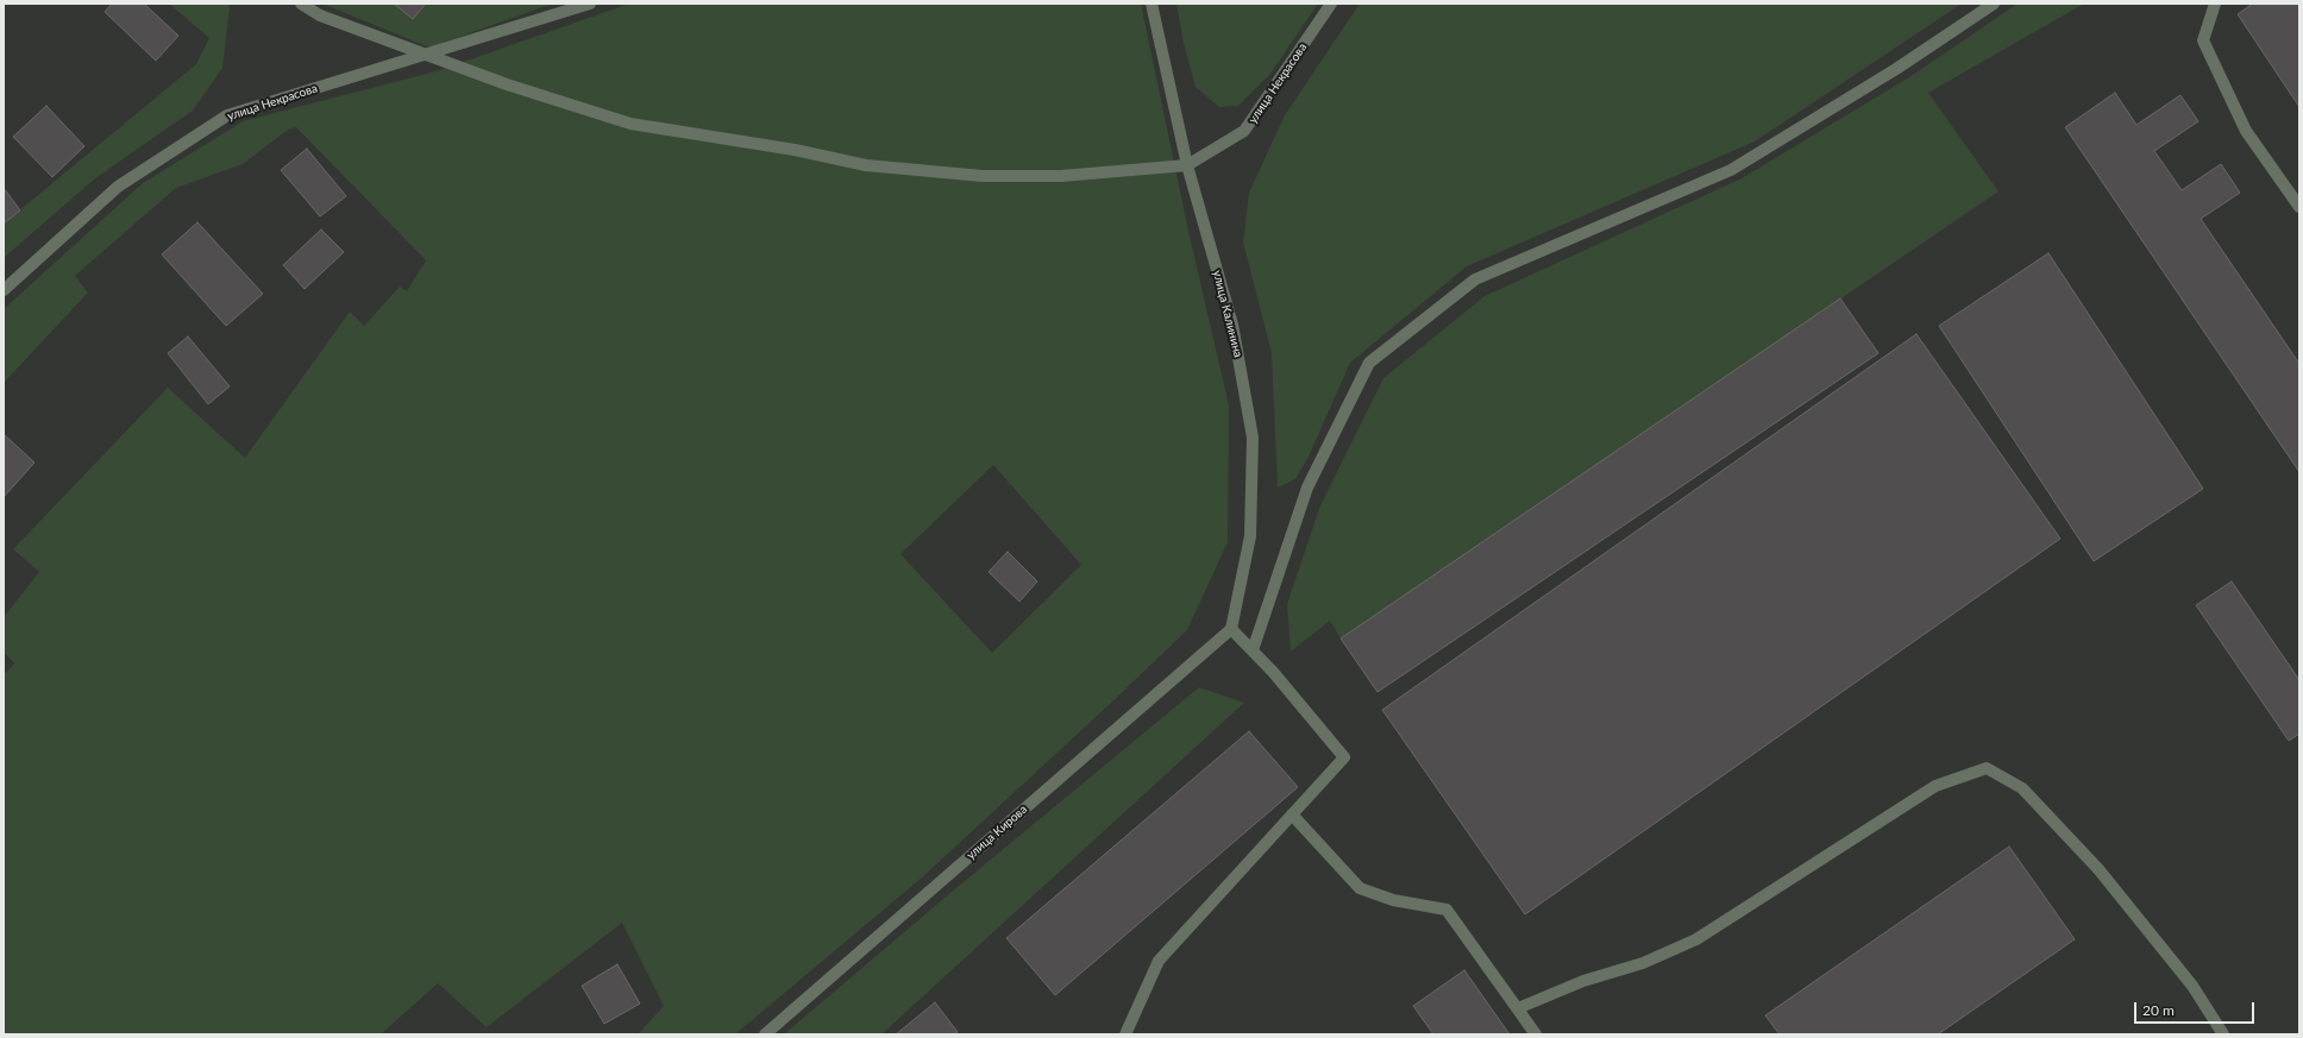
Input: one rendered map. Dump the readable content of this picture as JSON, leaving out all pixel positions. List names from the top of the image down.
{
  "streets": {
    "street": ["улица Некрасова", "улица Калинина", "улица Кирова"]
  },
  "crossings": [
    ["улица Некрасова", "улица Калинина"],
    ["улица Калинина", "улица Кирова"]
  ],
  "scale_bar": "20 m"
}
